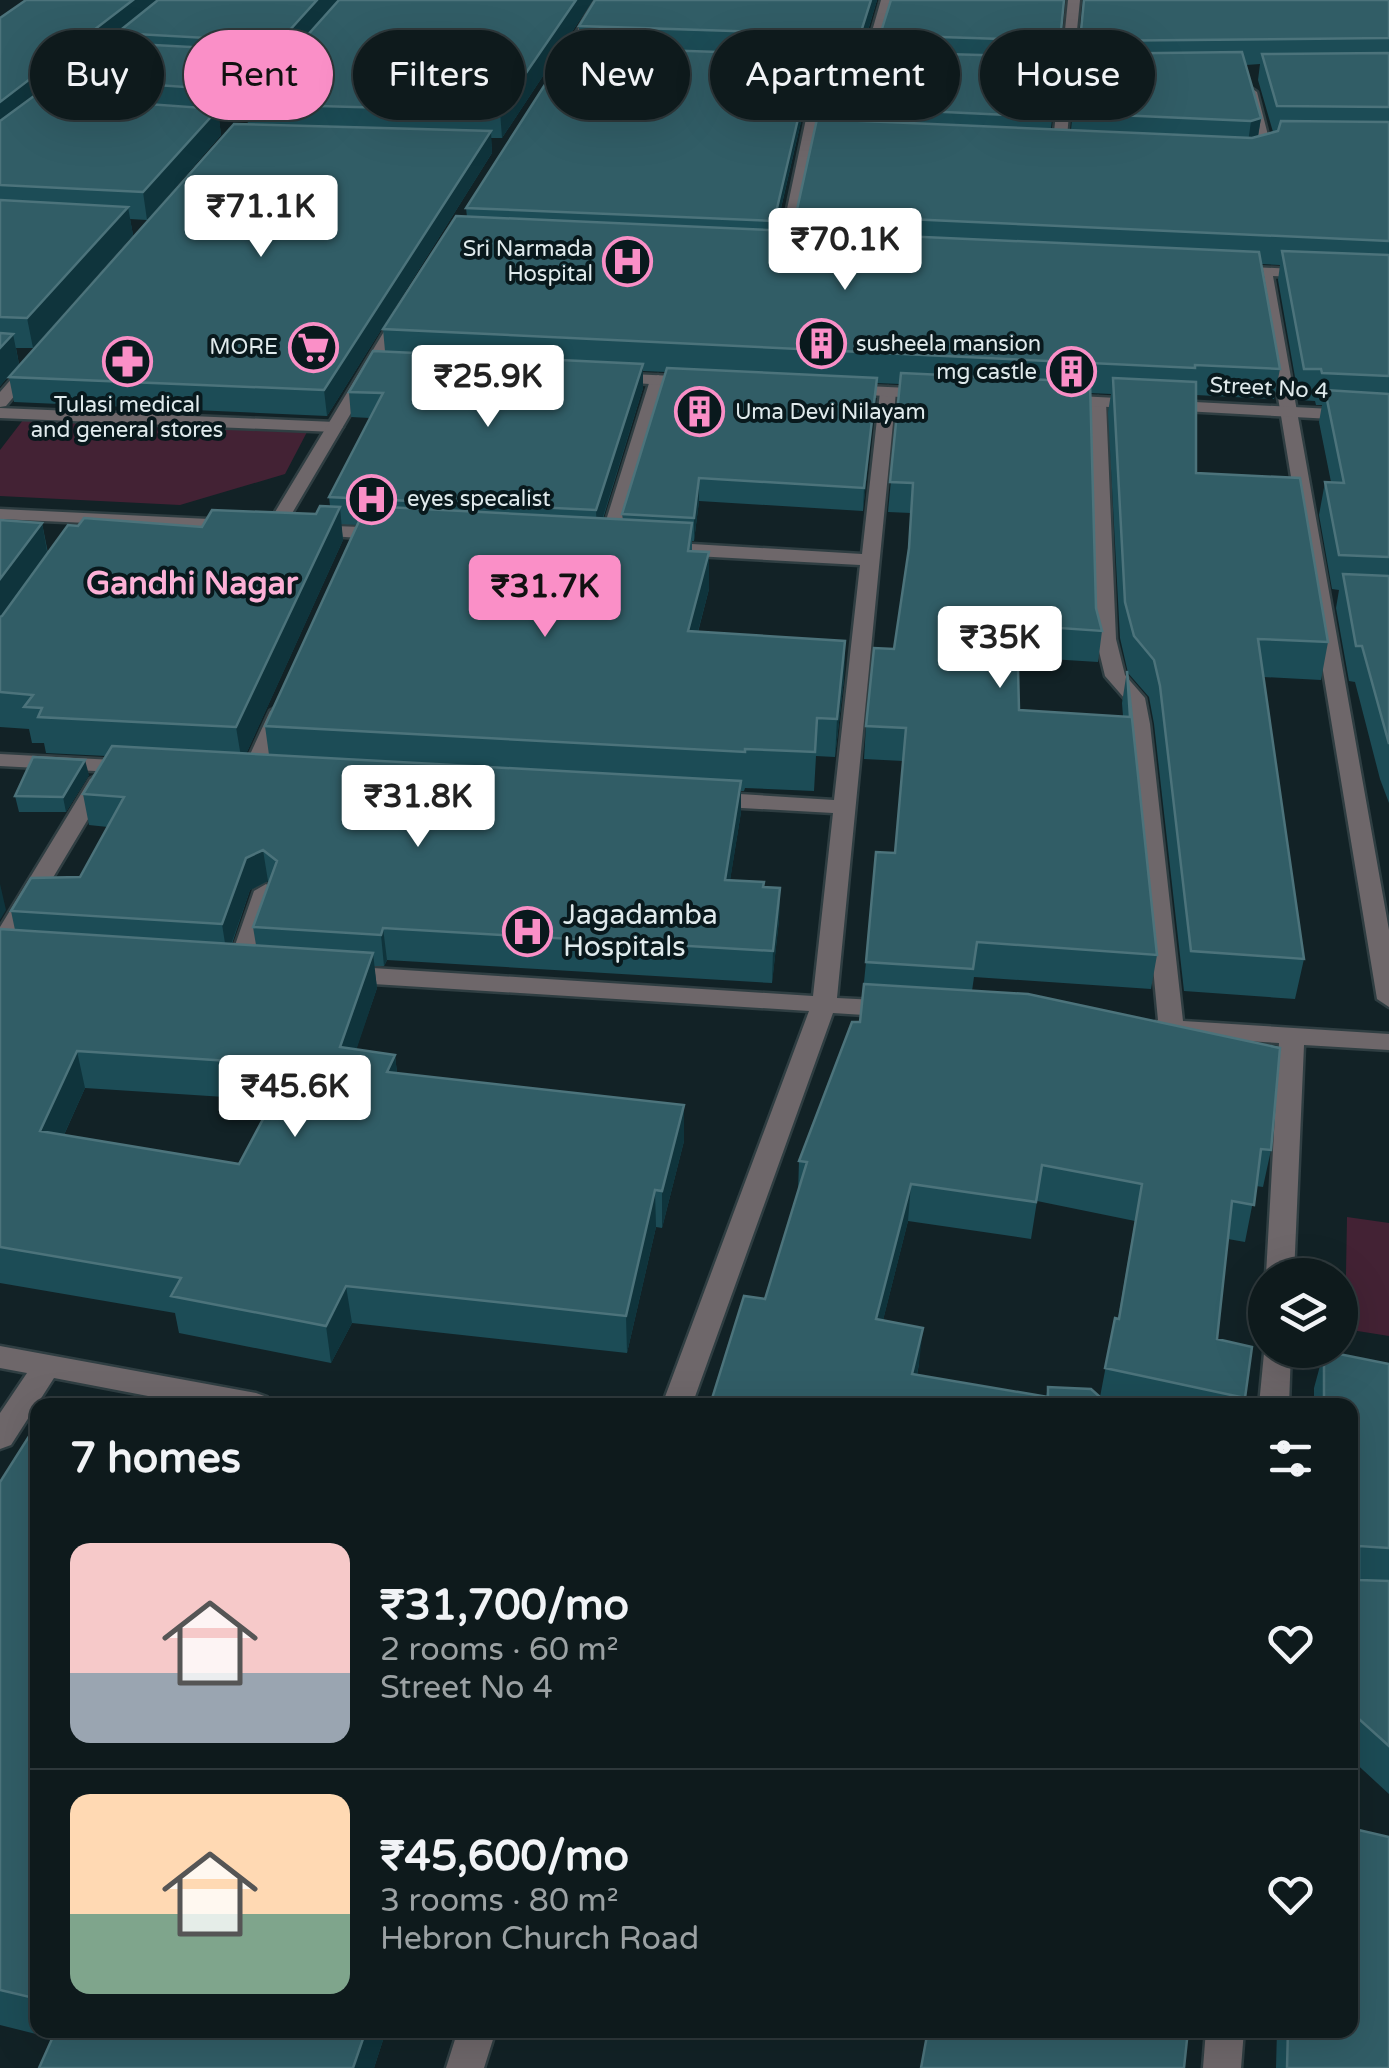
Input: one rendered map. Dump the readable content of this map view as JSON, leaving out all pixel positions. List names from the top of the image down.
{
  "streets": {
    "street": ["Street No 4"]
  },
  "districts": ["Gandhi Nagar"],
  "places": {
    "hospital": ["Sri Narmada Hospital", "eyes specalist", "Jagadamba Hospitals"],
    "building": ["susheela mansion", "mg castle", "Uma Devi Nilayam"],
    "supermarket": ["MORE"],
    "pharmacy": ["Tulasi medical and general stores"]
  },
  "page": {
    "chip": [
      "Buy",
      "Rent",
      "Filters",
      "New",
      "Apartment",
      "House"
    ],
    "price": [
      "₹71.1K",
      "₹70.1K",
      "₹25.9K",
      "₹31.7K",
      "₹35K",
      "₹31.8K",
      "₹45.6K"
    ],
    "heading": "7 homes",
    "list": [
      {
        "name": "₹31,700/mo",
        "note": "2 rooms · 60 m² · Street No 4"
      },
      {
        "name": "₹45,600/mo",
        "note": "3 rooms · 80 m² · Hebron Church Road"
      }
    ]
  }
}
